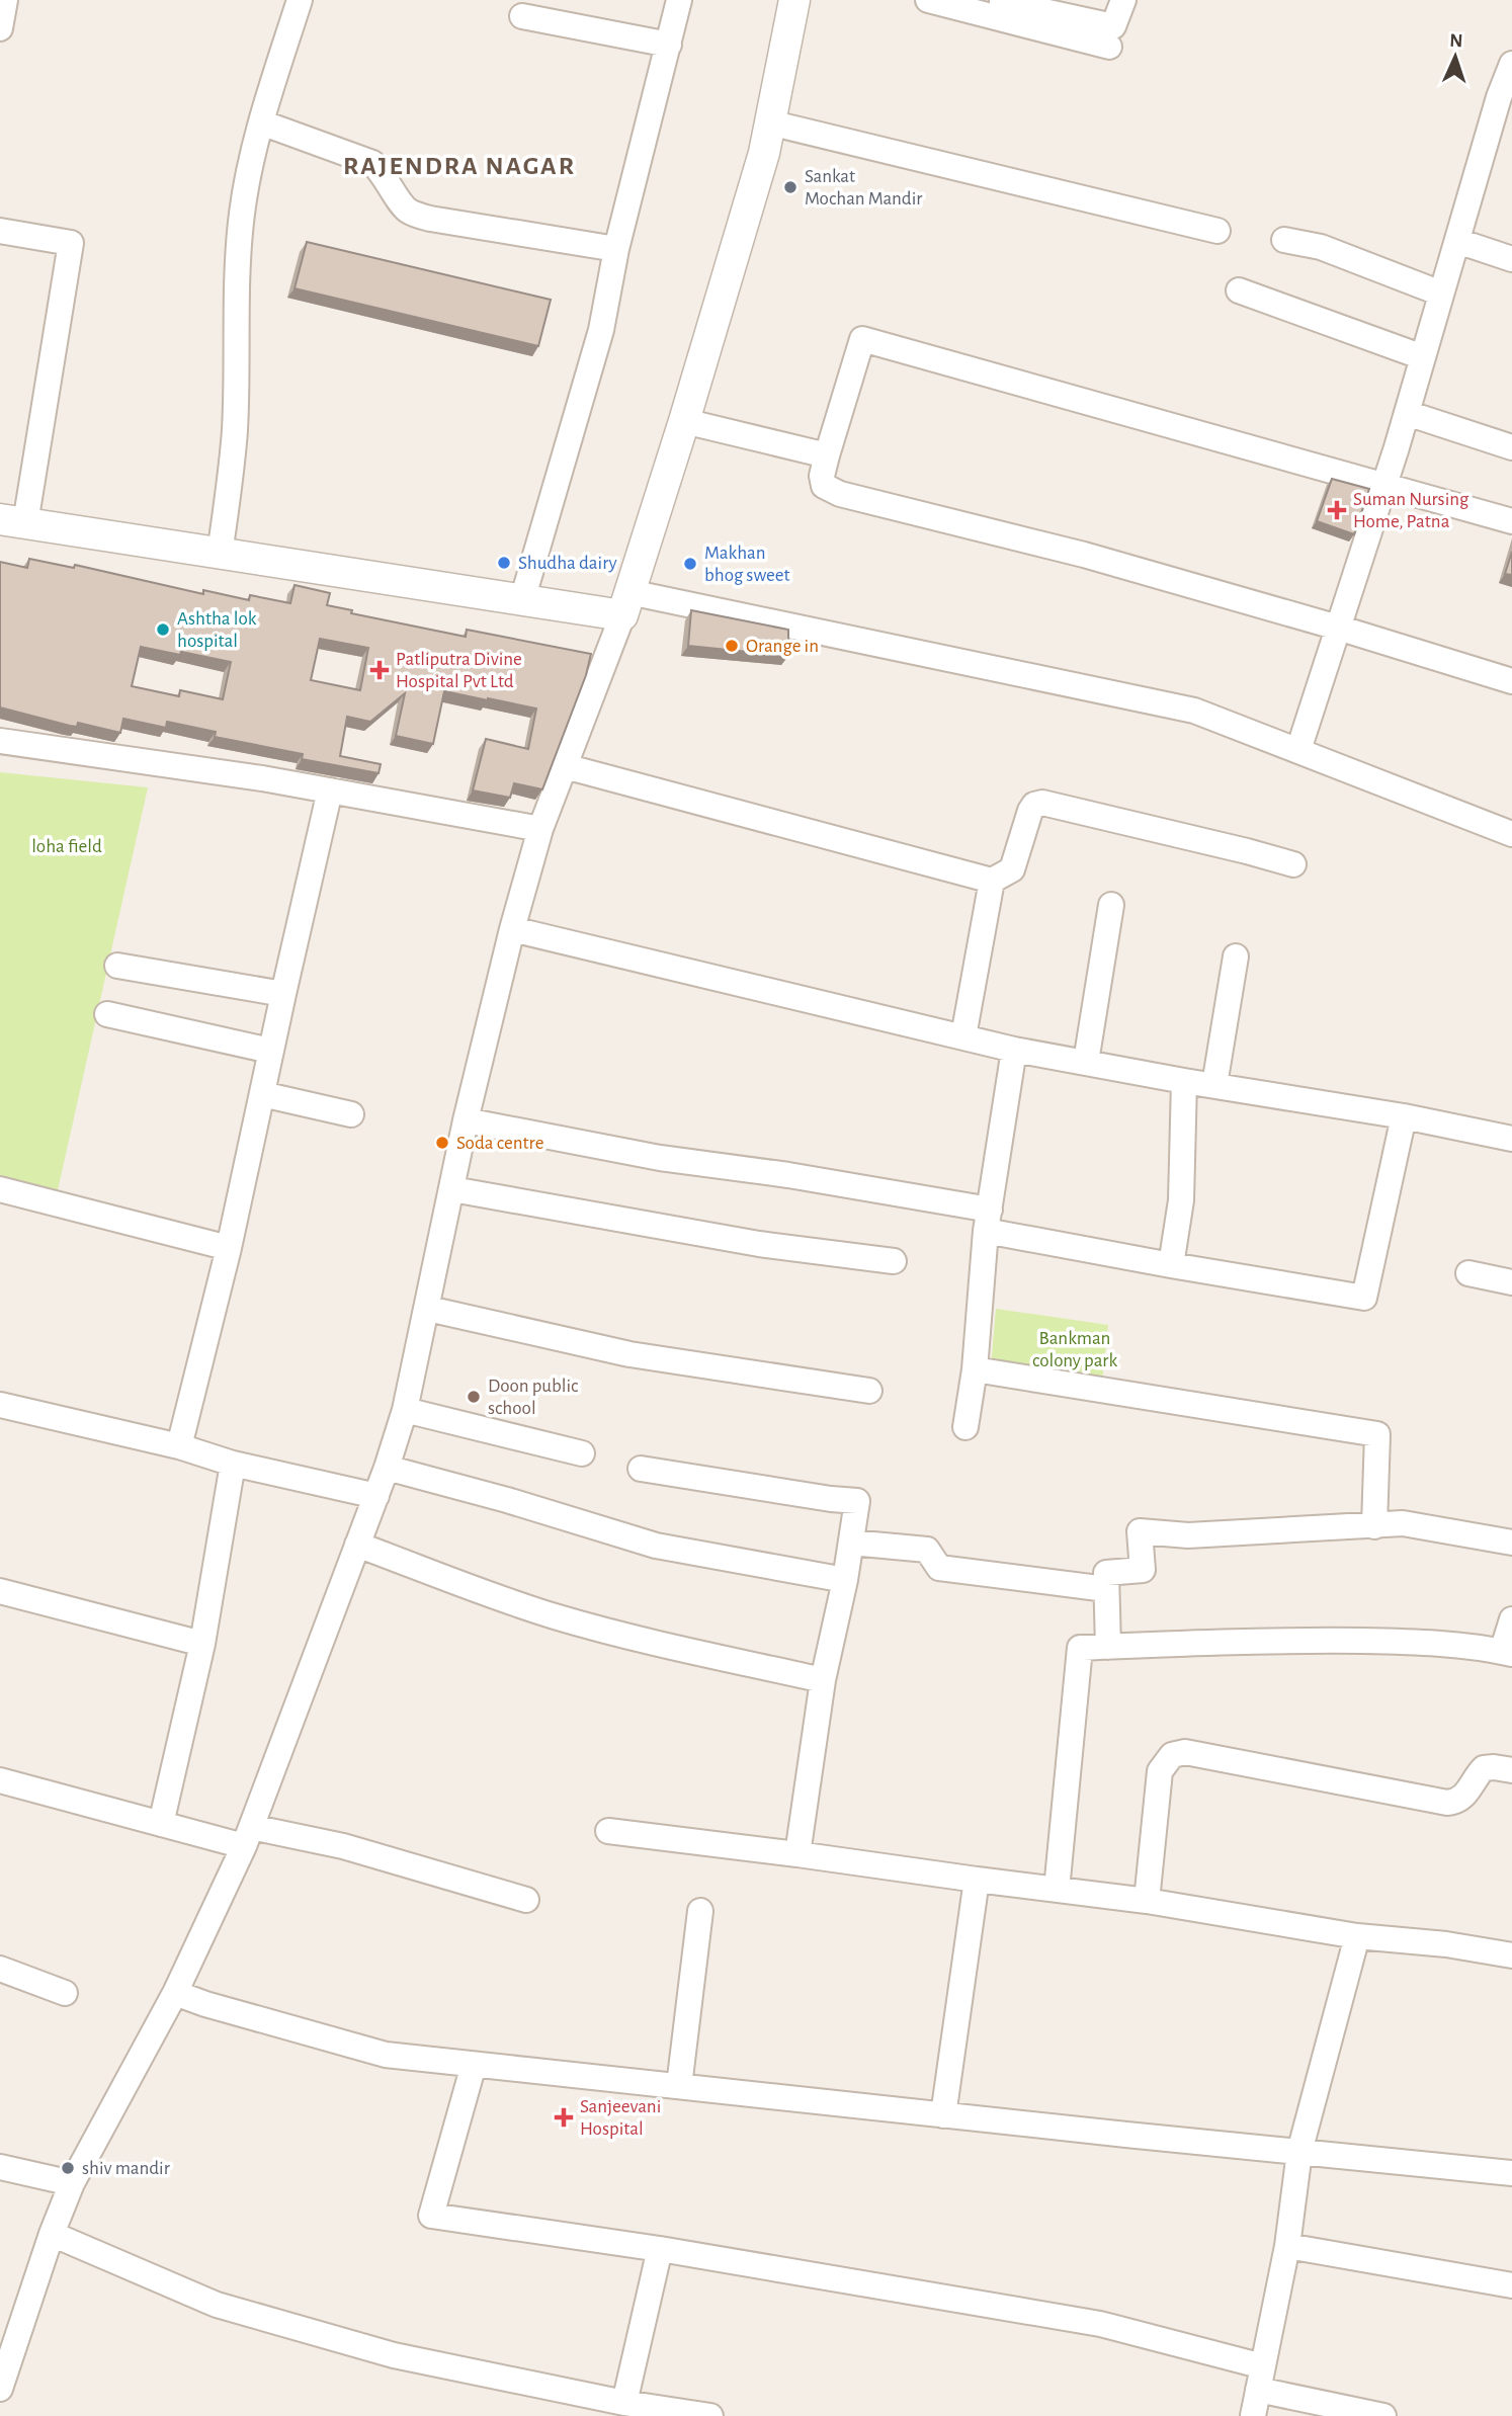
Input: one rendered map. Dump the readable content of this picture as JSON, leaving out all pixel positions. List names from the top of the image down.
{
  "districts": ["RAJENDRA NAGAR"],
  "parks": ["loha field", "Bankman colony park"],
  "places": {
    "other": [
      "Sankat Mochan Mandir",
      "Shudha dairy",
      "Makhan bhog sweet",
      "Ashtha lok hospital",
      "Orange in",
      "Soda centre",
      "Doon public school",
      "shiv mandir"
    ],
    "health": ["Suman Nursing Home, Patna", "Patliputra Divine Hospital Pvt Ltd", "Sanjeevani Hospital"]
  },
  "north": "top"
}
